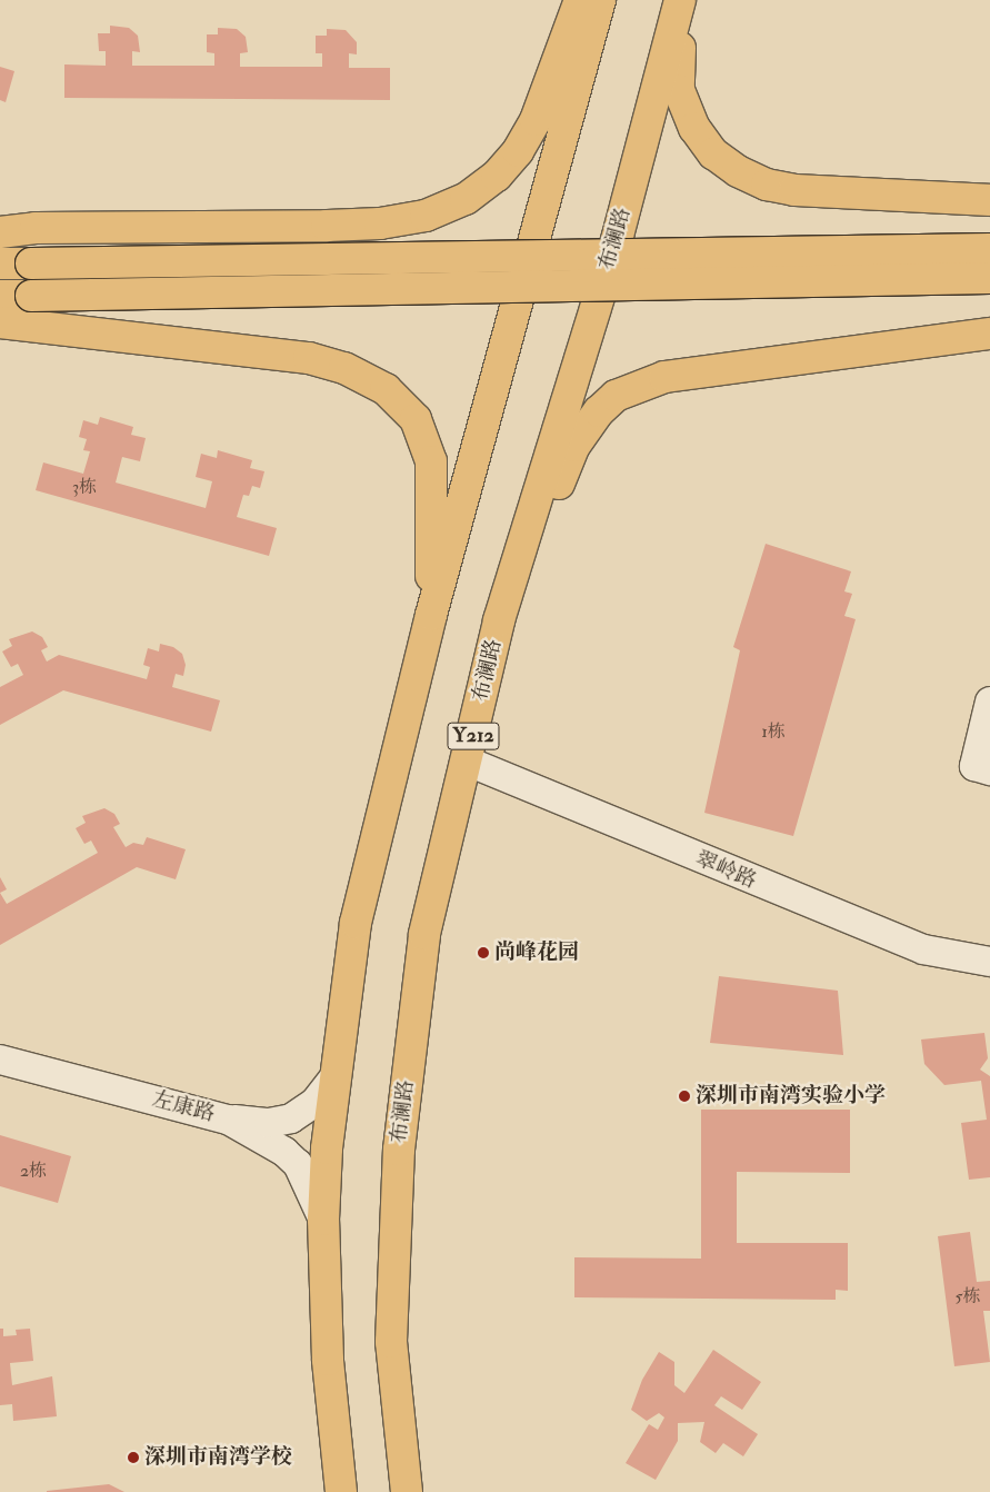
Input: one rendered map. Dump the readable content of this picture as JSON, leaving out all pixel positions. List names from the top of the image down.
{
  "streets": {
    "main road": ["布澜路", "Y212"],
    "street": ["翠岭路", "左康路"]
  },
  "crossings": [
    ["布澜路", "翠岭路"]
  ],
  "places": ["尚峰花园", "深圳市南湾实验小学", "深圳市南湾学校"],
  "house_numbers": [
    "3栋",
    "1栋",
    "2栋",
    "5栋"
  ]
}
